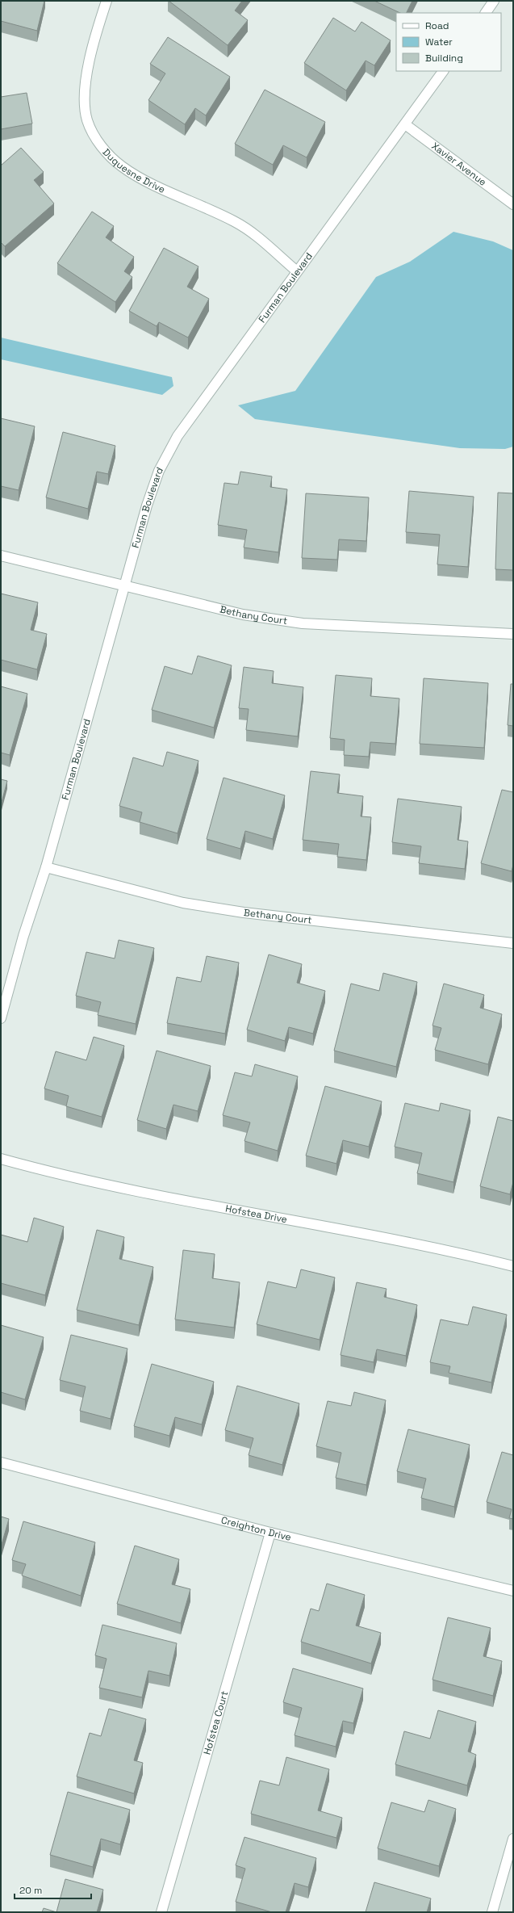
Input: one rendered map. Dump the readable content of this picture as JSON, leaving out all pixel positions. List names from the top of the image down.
{
  "streets": {
    "street": [
      "Xavier Avenue",
      "Duquesne Drive",
      "Furman Boulevard",
      "Bethany Court",
      "Hofstea Drive",
      "Creighton Drive",
      "Hofstea Court"
    ]
  },
  "crossings": [
    ["Xavier Avenue", "Furman Boulevard"],
    ["Duquesne Drive", "Furman Boulevard"],
    ["Furman Boulevard", "Bethany Court"],
    ["Creighton Drive", "Hofstea Court"]
  ],
  "legend": ["Road", "Water", "Building"],
  "scale_bar": "20 m"
}
